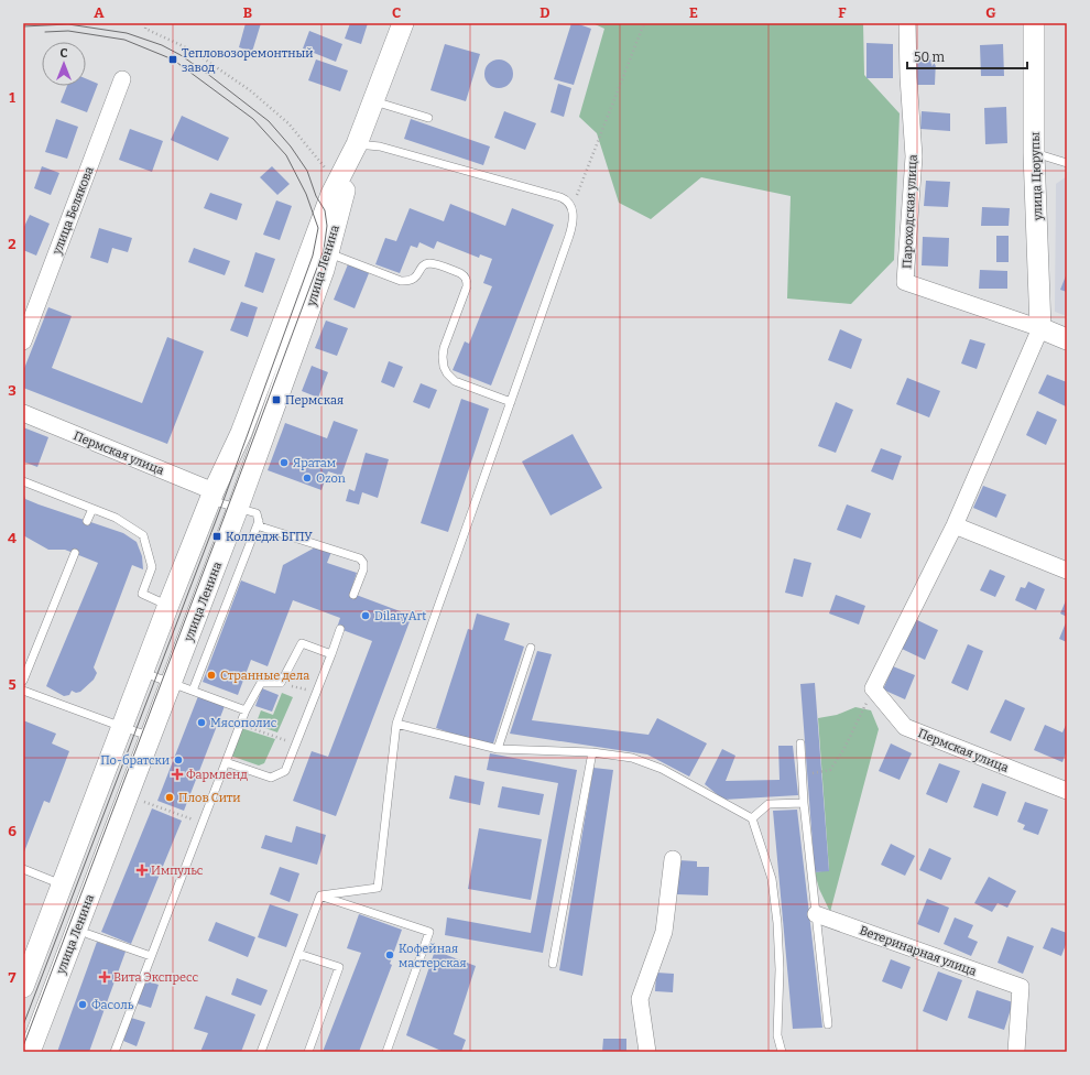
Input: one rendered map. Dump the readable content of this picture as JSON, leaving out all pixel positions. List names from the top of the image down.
{
  "streets": {
    "street": [
      "улица Цюрупы",
      "улица Белякова",
      "Пароходская улица",
      "улица Ленина",
      "Пермская улица",
      "Ветеринарная улица"
    ]
  },
  "crossings": [
    ["улица Цюрупы", "Пароходская улица"],
    ["улица Ленина", "Пермская улица"]
  ],
  "places": {
    "transit": ["Тепловозоремонтный завод", "Пермская", "Колледж БГПУ"],
    "other": [
      "Яратам",
      "Ozon",
      "DilaryArt",
      "Странные дела",
      "Мясополис",
      "По-братски",
      "Плов Сити",
      "Кофейная мастерская",
      "Фасоль"
    ],
    "health": ["Фармленд", "Импульс", "Вита Экспресс"]
  },
  "scale_bar": "50 m",
  "north": "top",
  "grid": {
    "columns": [
      "A",
      "B",
      "C",
      "D",
      "E",
      "F",
      "G"
    ],
    "rows": [
      "1",
      "2",
      "3",
      "4",
      "5",
      "6",
      "7"
    ]
  }
}
